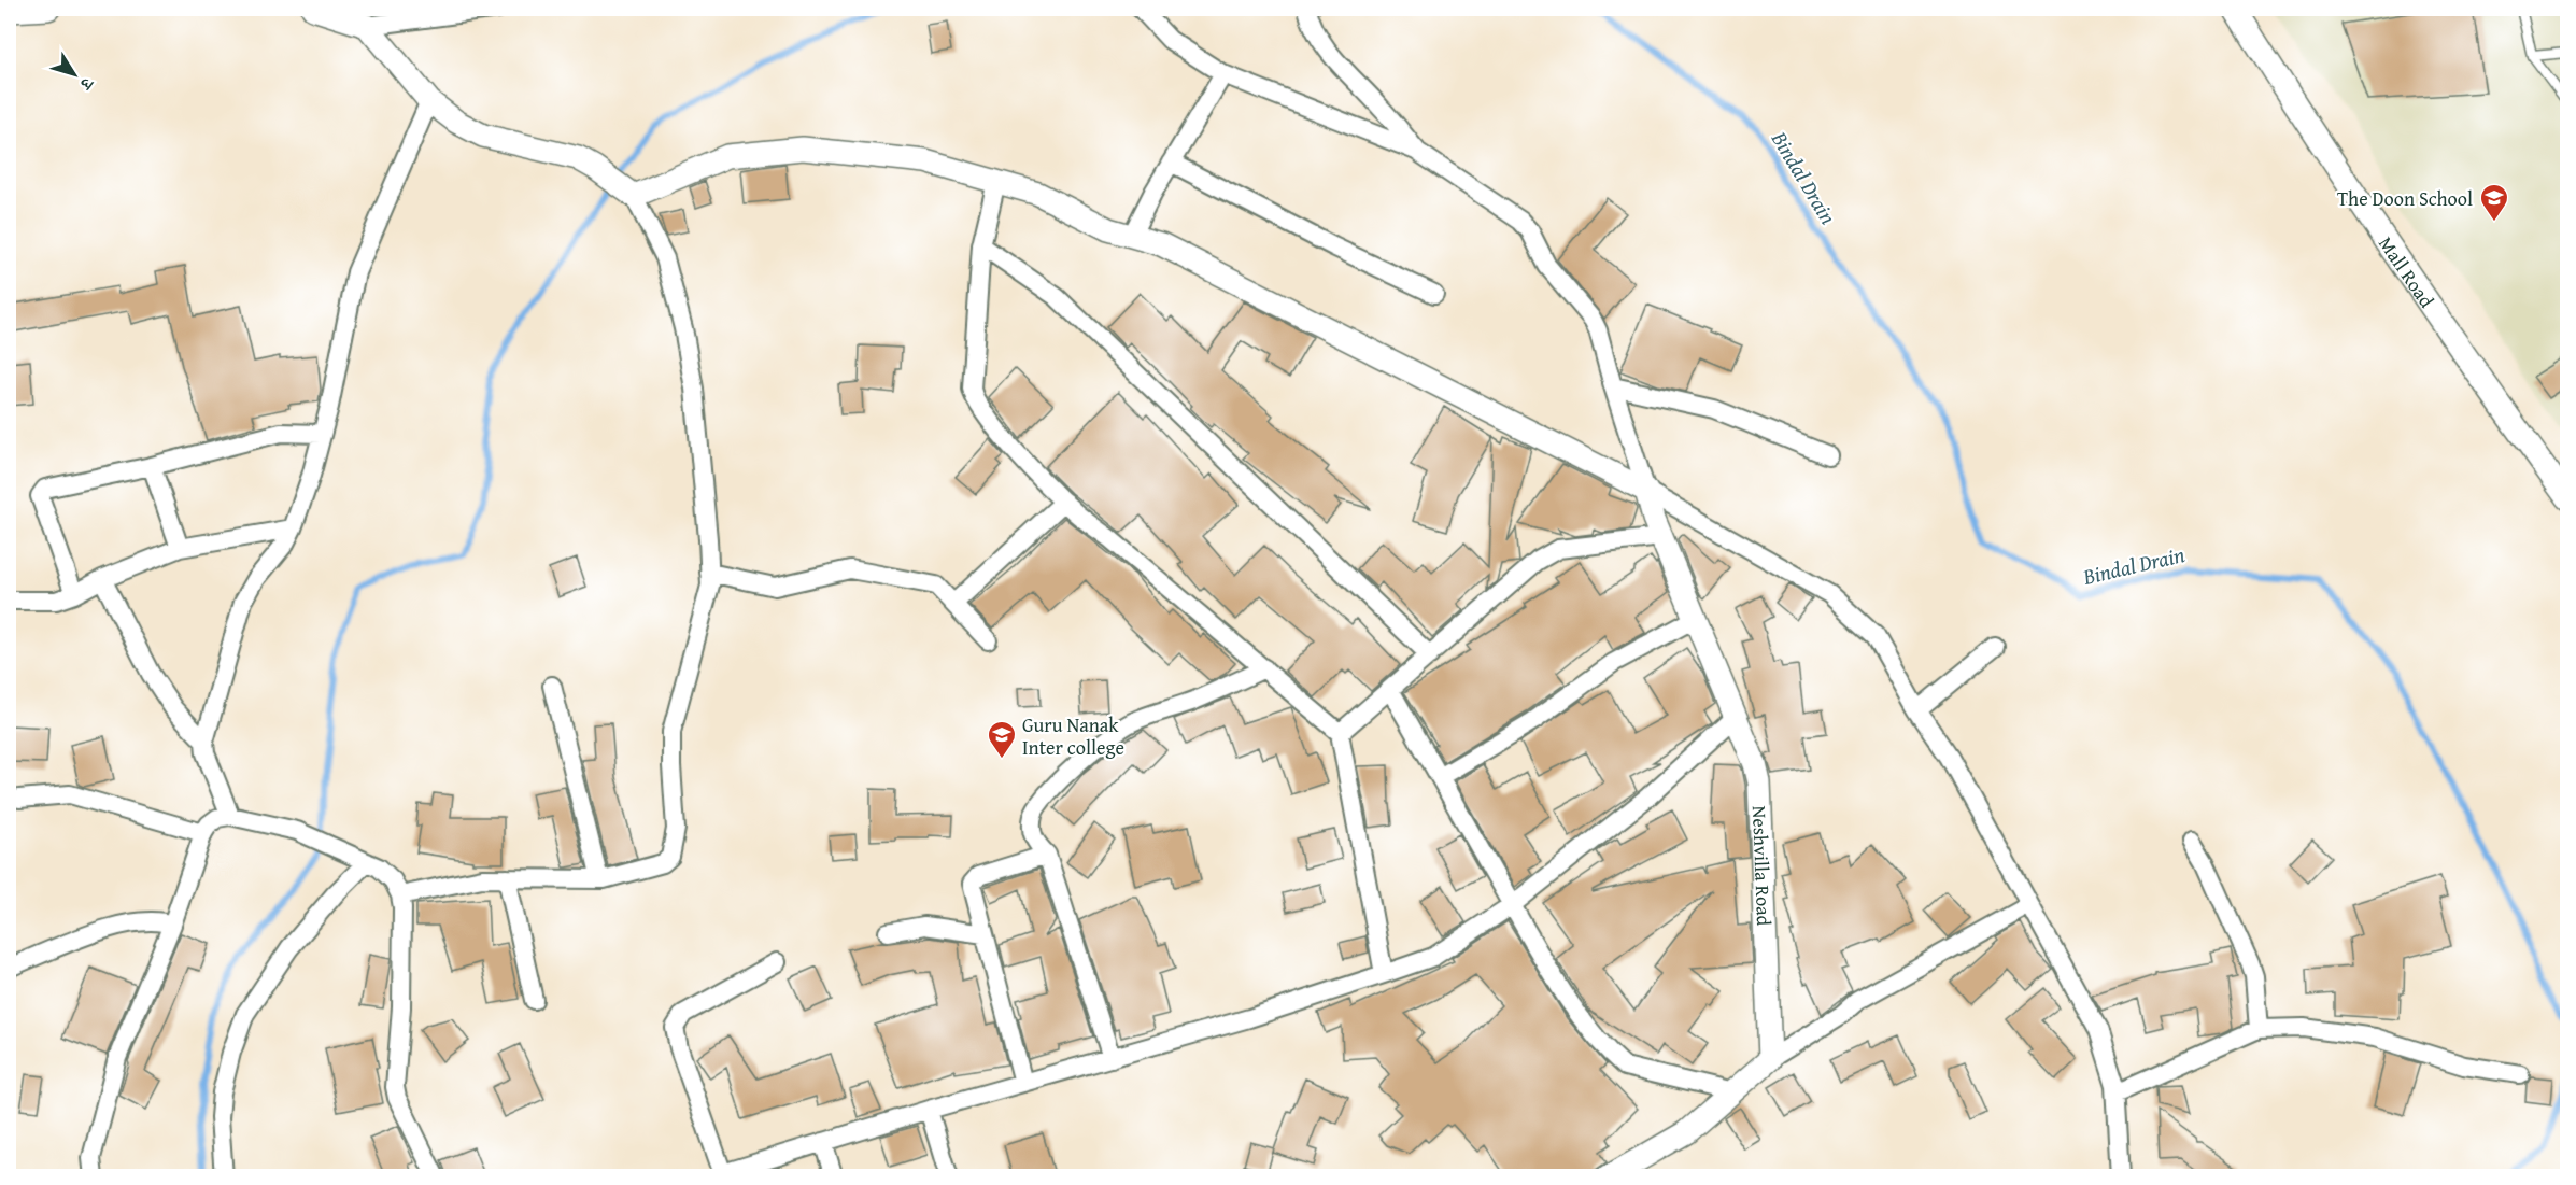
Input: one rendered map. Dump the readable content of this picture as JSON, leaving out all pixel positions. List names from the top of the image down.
{
  "streets": {
    "street": ["Mall Road", "Neshvilla Road"]
  },
  "water": ["Bindal Drain"],
  "places": {
    "school or university": ["The Doon School", "Guru Nanak Inter college"]
  },
  "north": "bottom right"
}
